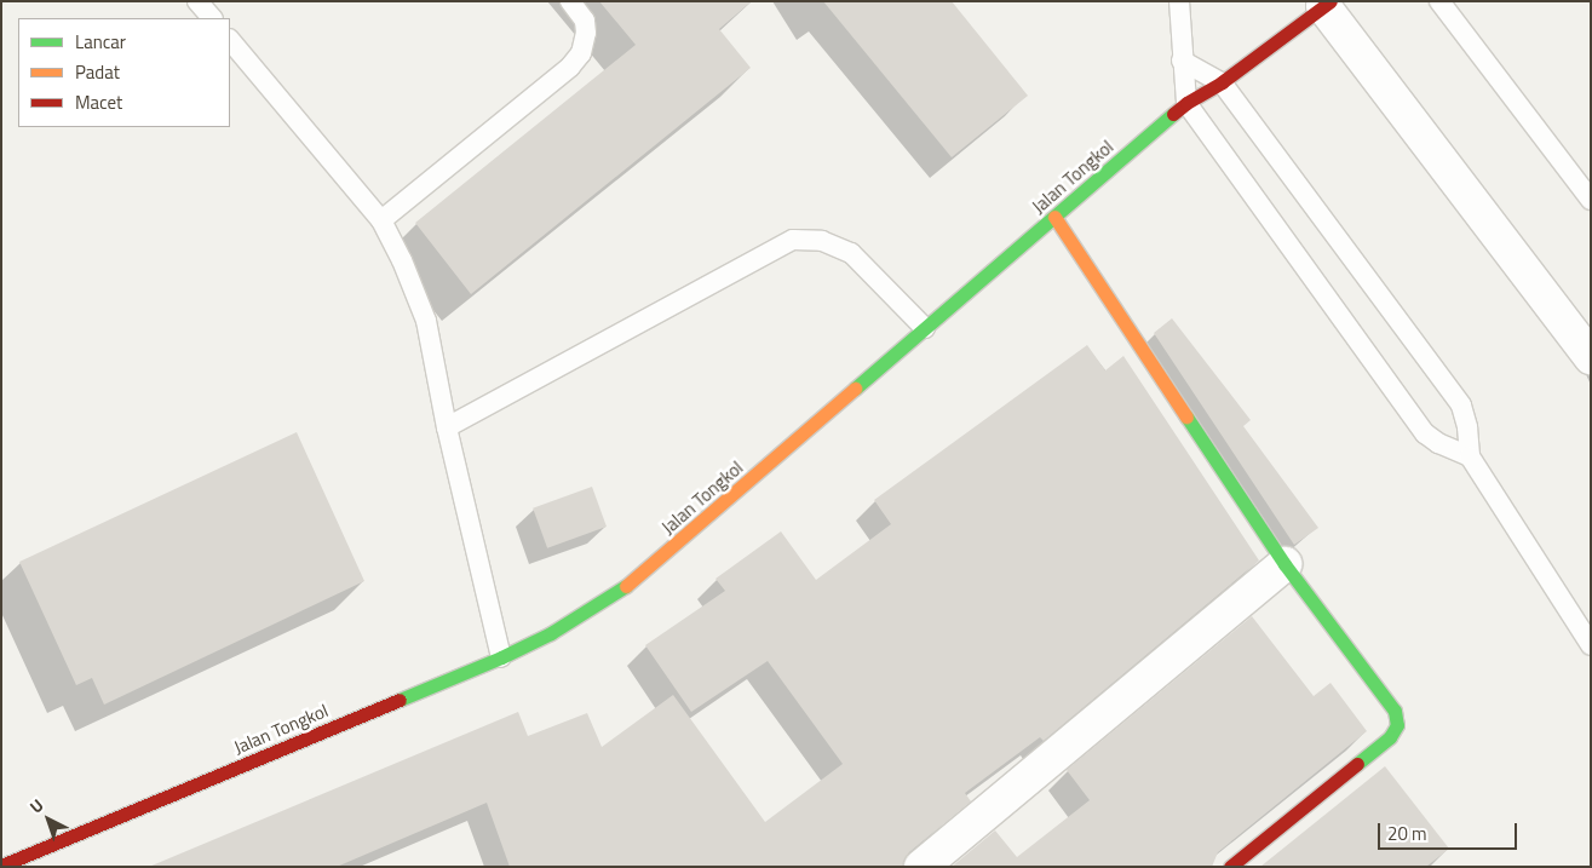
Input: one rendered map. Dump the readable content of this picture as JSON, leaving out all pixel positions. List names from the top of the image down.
{
  "streets": {
    "main road": ["Jalan Tongkol"]
  },
  "legend": ["Lancar", "Padat", "Macet"],
  "scale_bar": "20 m",
  "north": "top left"
}
